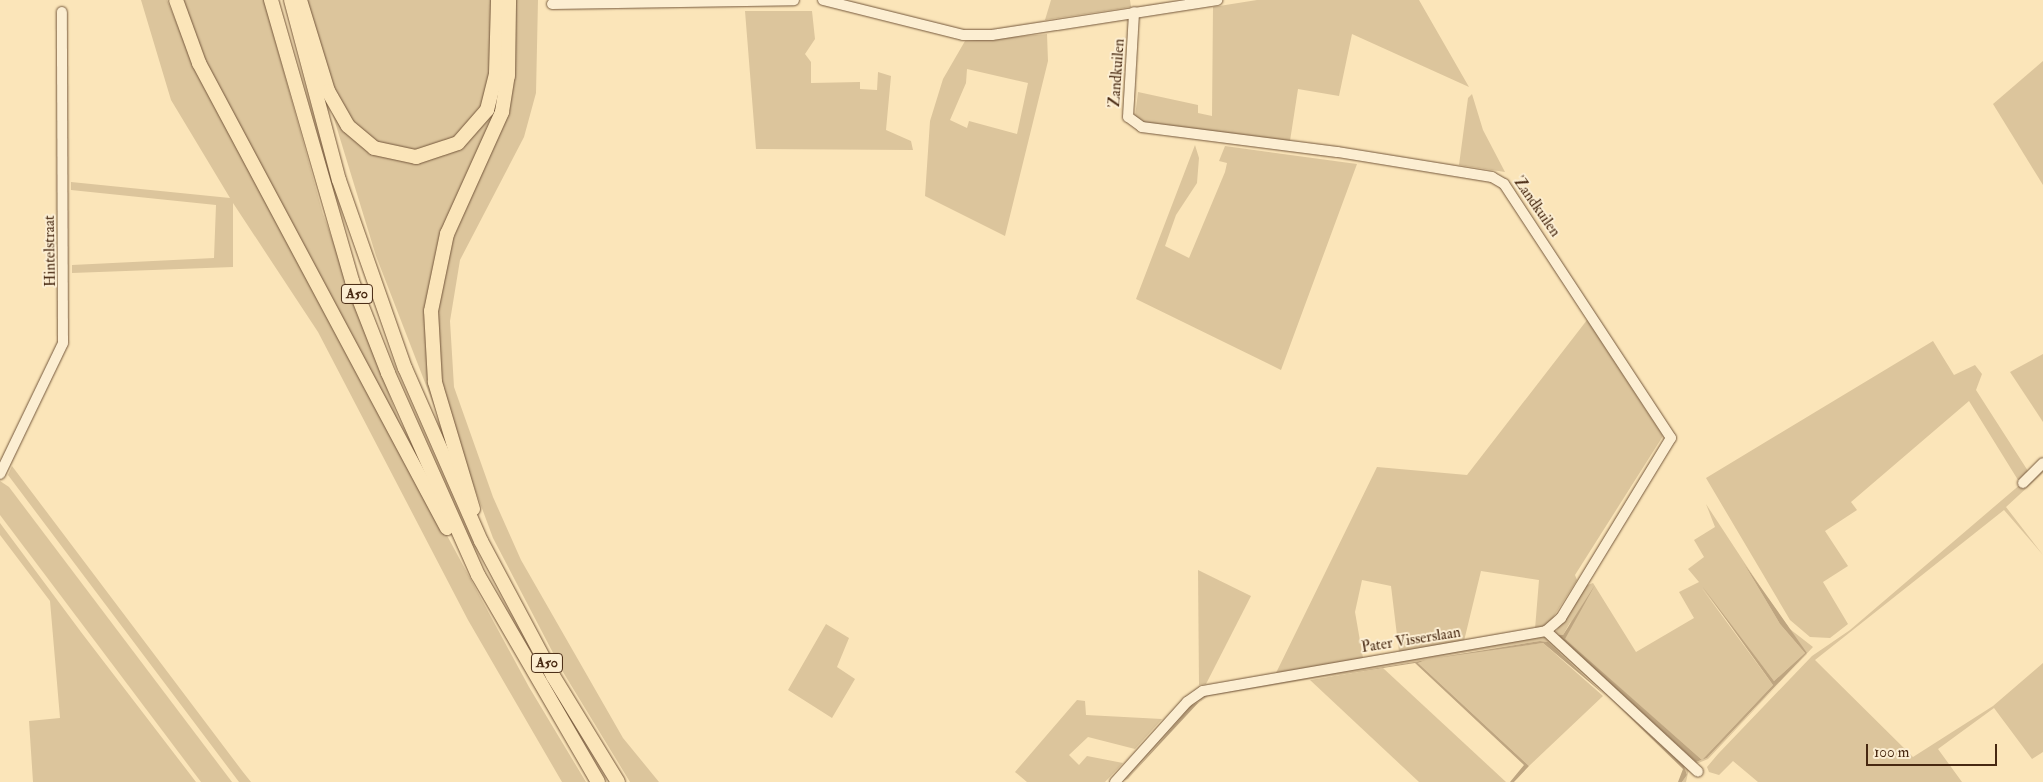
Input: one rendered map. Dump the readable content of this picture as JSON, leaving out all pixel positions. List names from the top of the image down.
{
  "streets": {
    "highway": ["A50"],
    "street": ["Zandkuilen", "Hintelstraat", "Pater Visserslaan"]
  },
  "crossings": [
    ["Zandkuilen", "Pater Visserslaan"]
  ],
  "scale_bar": "100 m"
}
